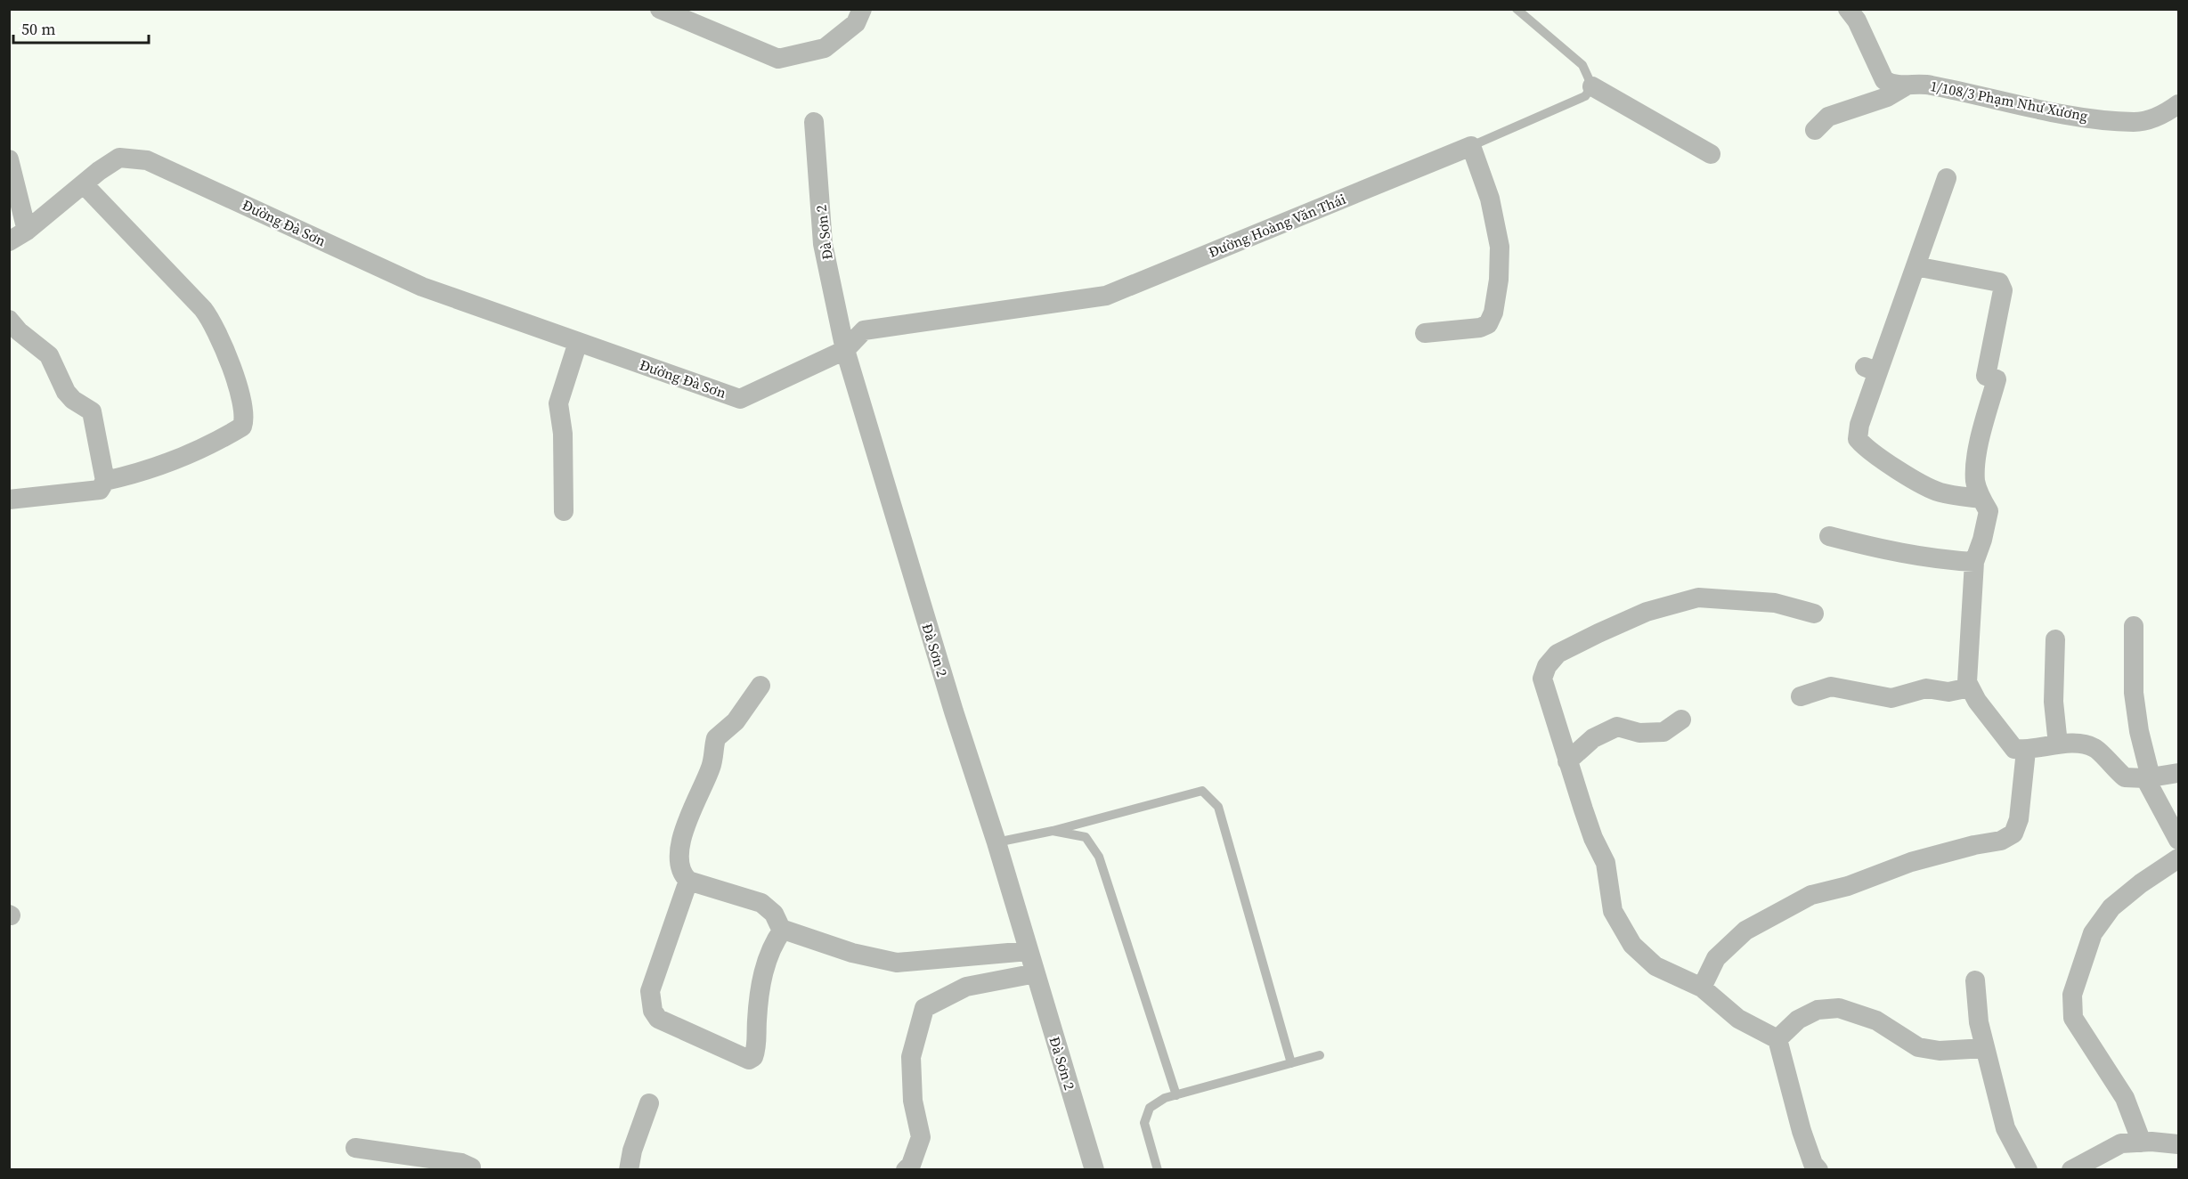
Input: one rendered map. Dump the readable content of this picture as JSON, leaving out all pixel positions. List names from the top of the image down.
{
  "streets": {
    "street": [
      "1/108/3 Phạm Như Xương",
      "Đường Đà Sơn",
      "Đường Hoàng Văn Thái",
      "Đà Sơn 2"
    ]
  },
  "crossings": [
    ["Đường Đà Sơn", "Đường Hoàng Văn Thái"],
    ["Đường Đà Sơn", "Đà Sơn 2"],
    ["Đường Hoàng Văn Thái", "Đà Sơn 2"]
  ],
  "scale_bar": "50 m"
}
